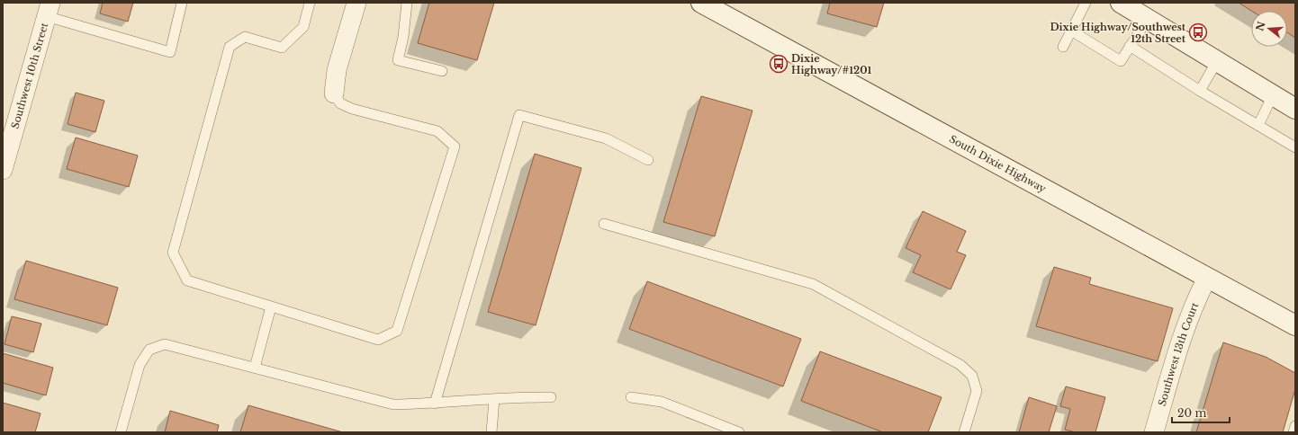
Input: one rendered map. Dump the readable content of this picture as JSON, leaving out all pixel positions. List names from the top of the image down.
{
  "streets": {
    "main road": ["South Dixie Highway"],
    "street": ["Southwest 10th Street", "Southwest 13th Court"]
  },
  "crossings": [
    ["South Dixie Highway", "Southwest 13th Court"]
  ],
  "places": {
    "bus stop": ["Dixie Highway/Southwest 12th Street", "Dixie Highway/#1201"]
  },
  "scale_bar": "20 m",
  "north": "left"
}
